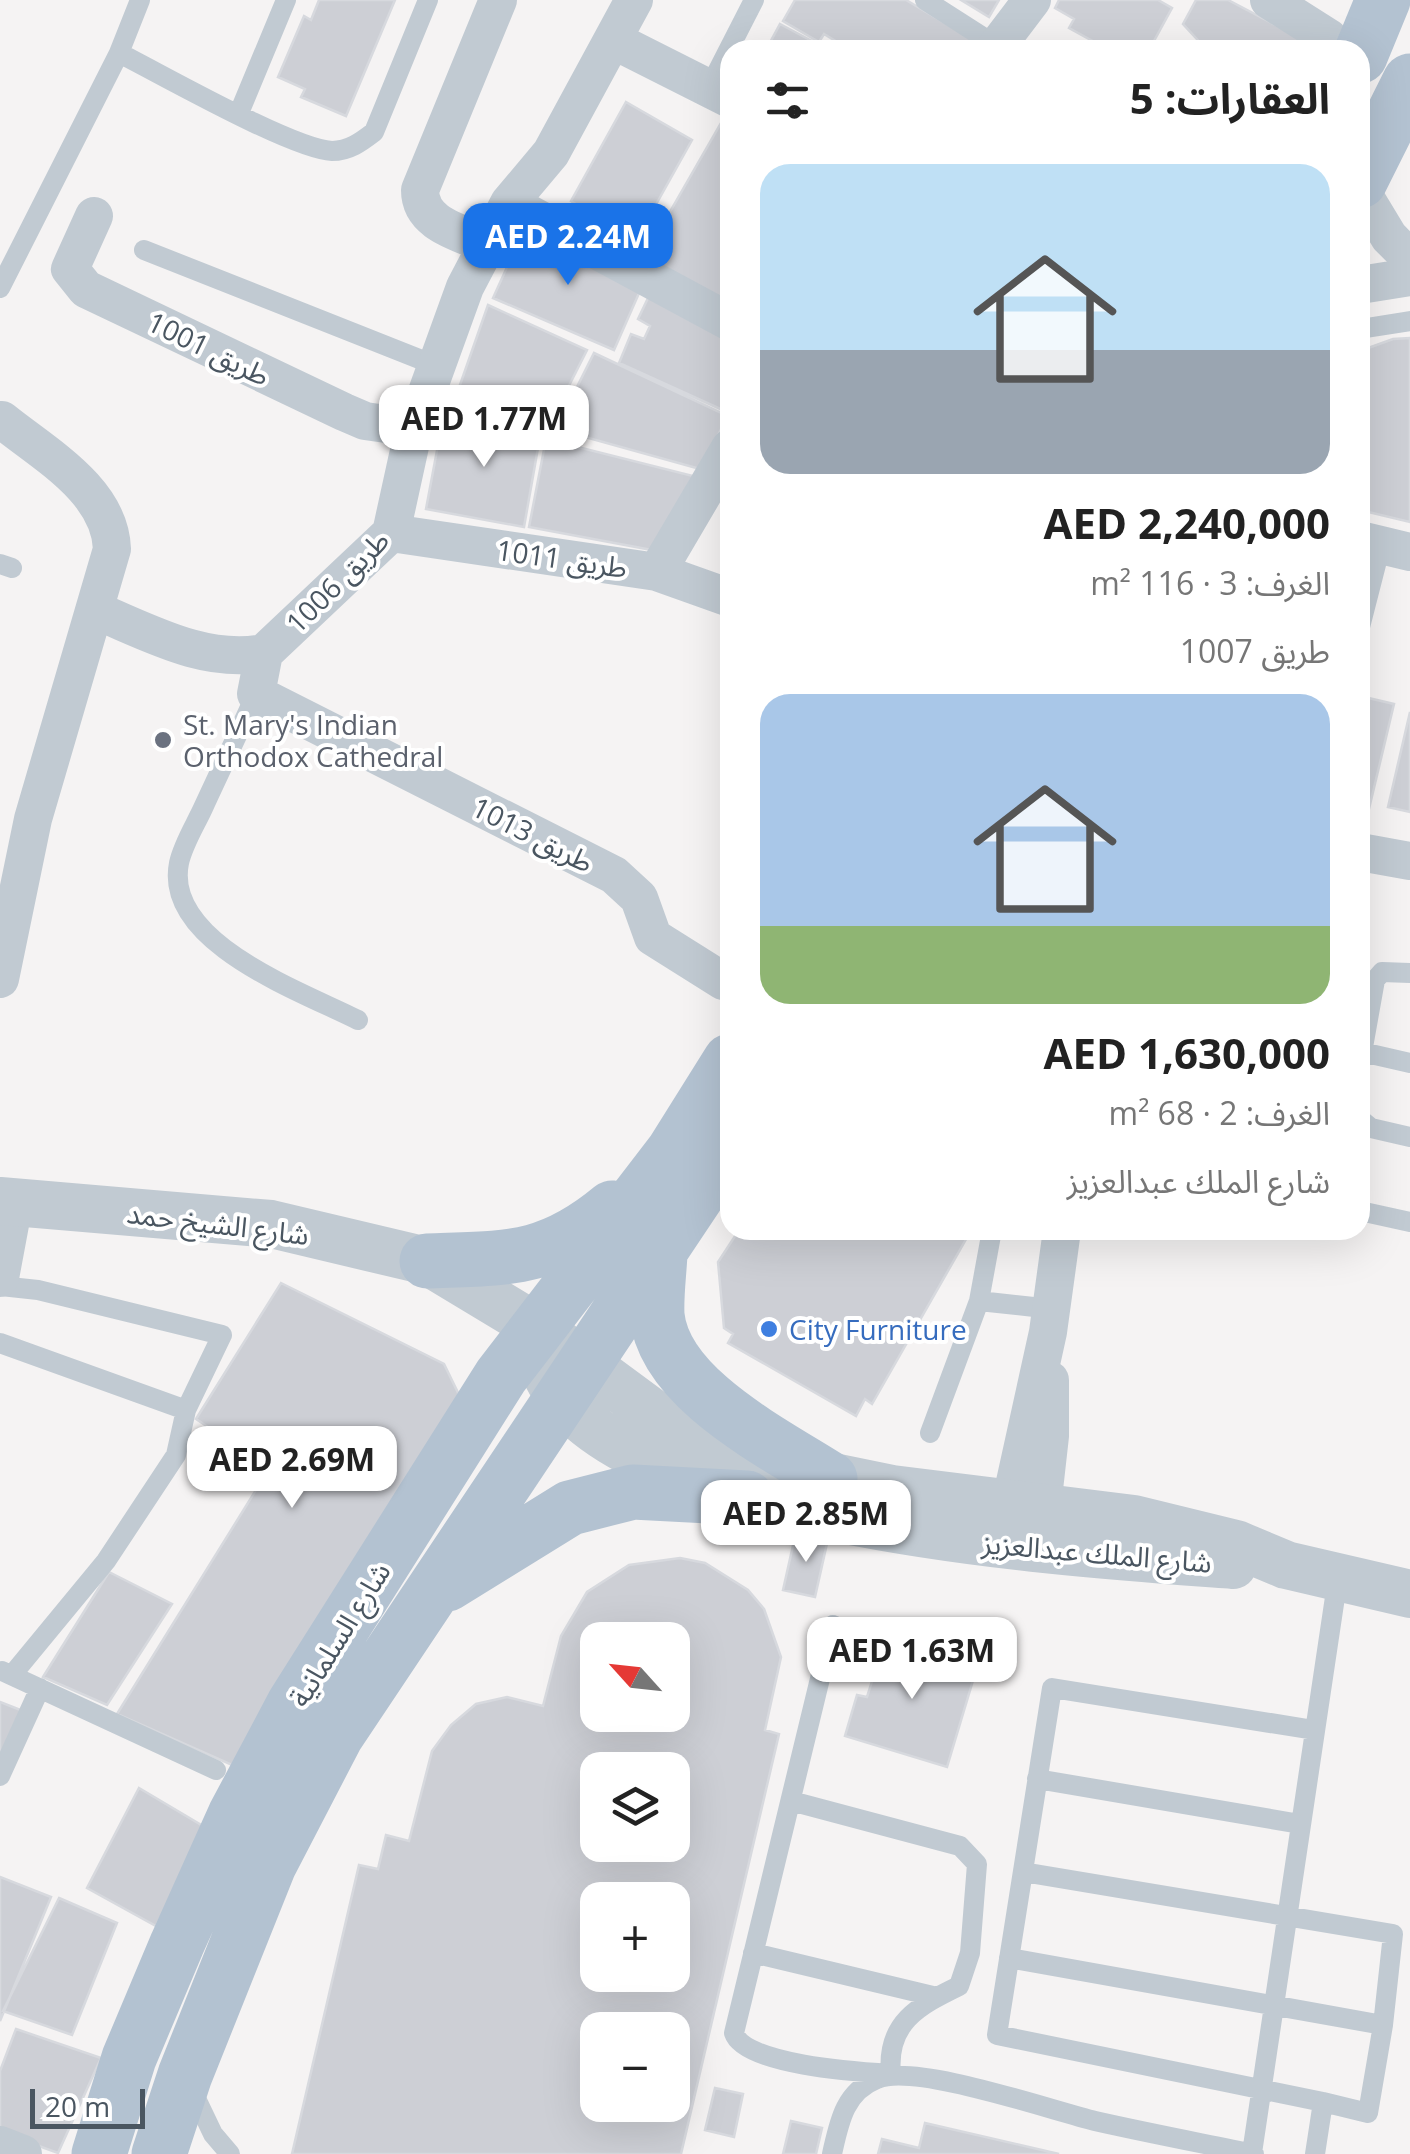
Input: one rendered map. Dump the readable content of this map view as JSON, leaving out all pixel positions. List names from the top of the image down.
{
  "streets": {
    "main road": ["شارع السلمانية"],
    "street": [
      "طريق 1001",
      "طريق 1011",
      "طريق 1006",
      "طريق 1013",
      "شارع الشيخ حمد",
      "شارع الملك عبدالعزيز"
    ]
  },
  "crossings": [
    ["طريق 1001", "طريق 1006"],
    ["طريق 1011", "طريق 1006"],
    ["طريق 1006", "طريق 1013"],
    ["شارع الشيخ حمد", "شارع الملك عبدالعزيز"],
    ["شارع الشيخ حمد", "شارع السلمانية"],
    ["شارع الملك عبدالعزيز", "شارع السلمانية"]
  ],
  "places": ["St. Mary's Indian Orthodox Cathedral", "City Furniture"],
  "scale_bar": "20 m",
  "north": "top left",
  "page": {
    "heading": "العقارات: 5",
    "list": [
      {
        "name": "AED 2,240,000",
        "note": "الغرف: 3 · 116 m² · طريق 1007"
      },
      {
        "name": "AED 1,630,000",
        "note": "الغرف: 2 · 68 m² · شارع الملك عبدالعزيز"
      }
    ],
    "price": [
      "AED 2.24M",
      "AED 1.77M",
      "AED 2.69M",
      "AED 2.85M",
      "AED 1.63M"
    ],
    "map_buttons": ["+", "−"],
    "scale": "20 m"
  }
}
